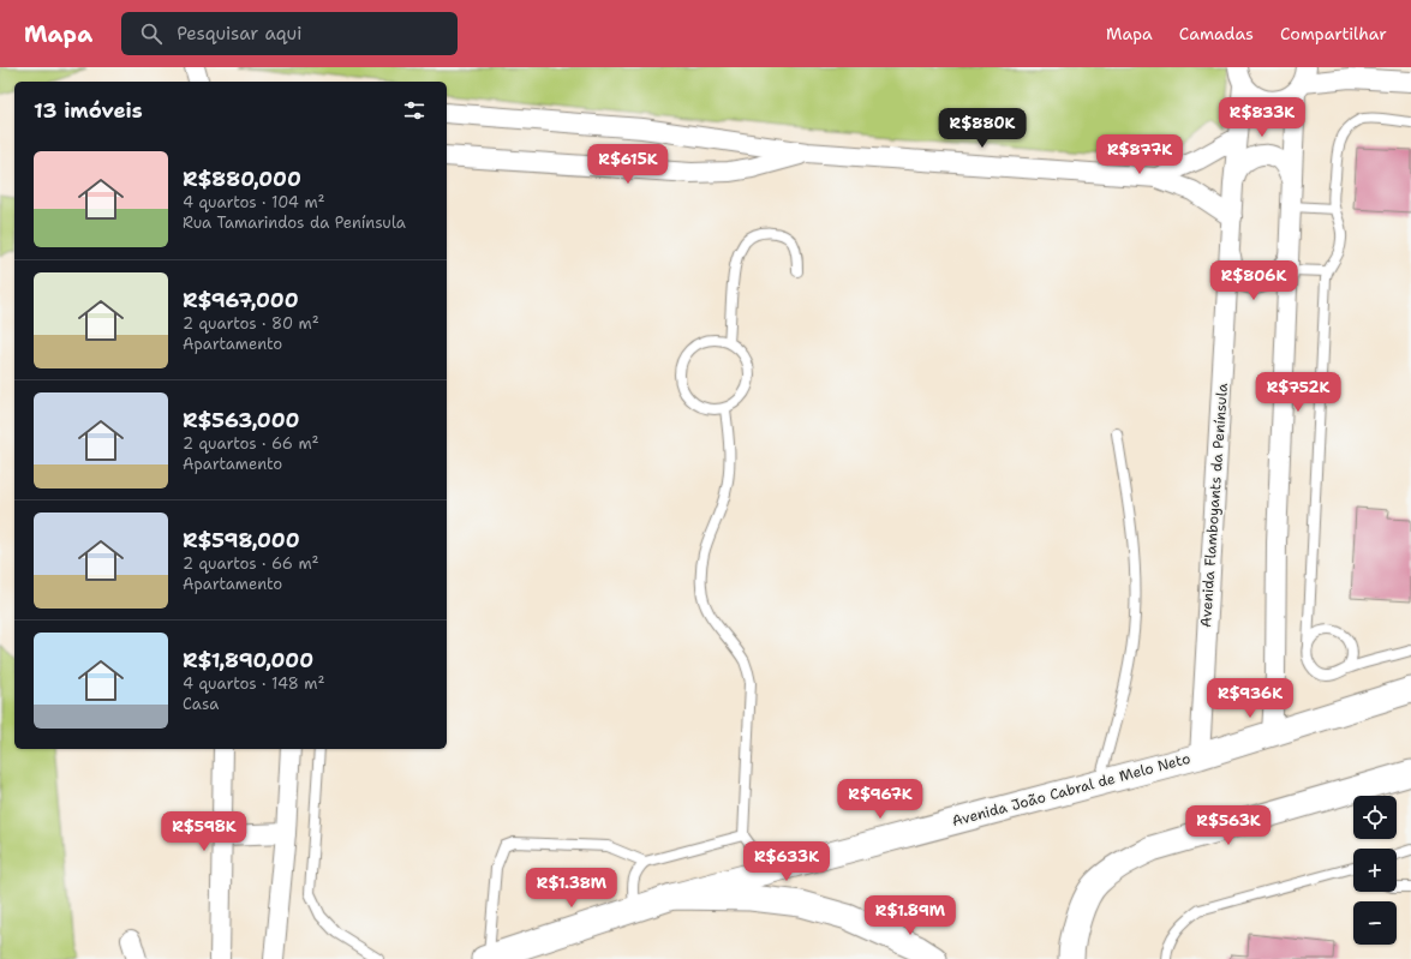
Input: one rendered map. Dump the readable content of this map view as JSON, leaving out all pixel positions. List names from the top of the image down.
{
  "streets": {
    "street": ["Avenida Flamboyants da Península", "Avenida João Cabral de Melo Neto"]
  },
  "crossings": [
    ["Avenida Flamboyants da Península", "Avenida João Cabral de Melo Neto"]
  ],
  "page": {
    "header": "Mapa",
    "search": "Pesquisar aqui",
    "nav": ["Mapa", "Camadas", "Compartilhar"],
    "heading": "13 imóveis",
    "price": [
      "R$833K",
      "R$880K",
      "R$877K",
      "R$615K",
      "R$806K",
      "R$752K",
      "R$936K",
      "R$967K",
      "R$563K",
      "R$598K",
      "R$633K",
      "R$1.38M",
      "R$1.89M"
    ],
    "list": [
      {
        "name": "R$880,000",
        "note": "4 quartos · 104 m² · Rua Tamarindos da Península"
      },
      {
        "name": "R$967,000",
        "note": "2 quartos · 80 m² · Apartamento"
      },
      {
        "name": "R$563,000",
        "note": "2 quartos · 66 m² · Apartamento"
      },
      {
        "name": "R$598,000",
        "note": "2 quartos · 66 m² · Apartamento"
      },
      {
        "name": "R$1,890,000",
        "note": "4 quartos · 148 m² · Casa"
      }
    ],
    "map_buttons": ["+", "−"]
  }
}
